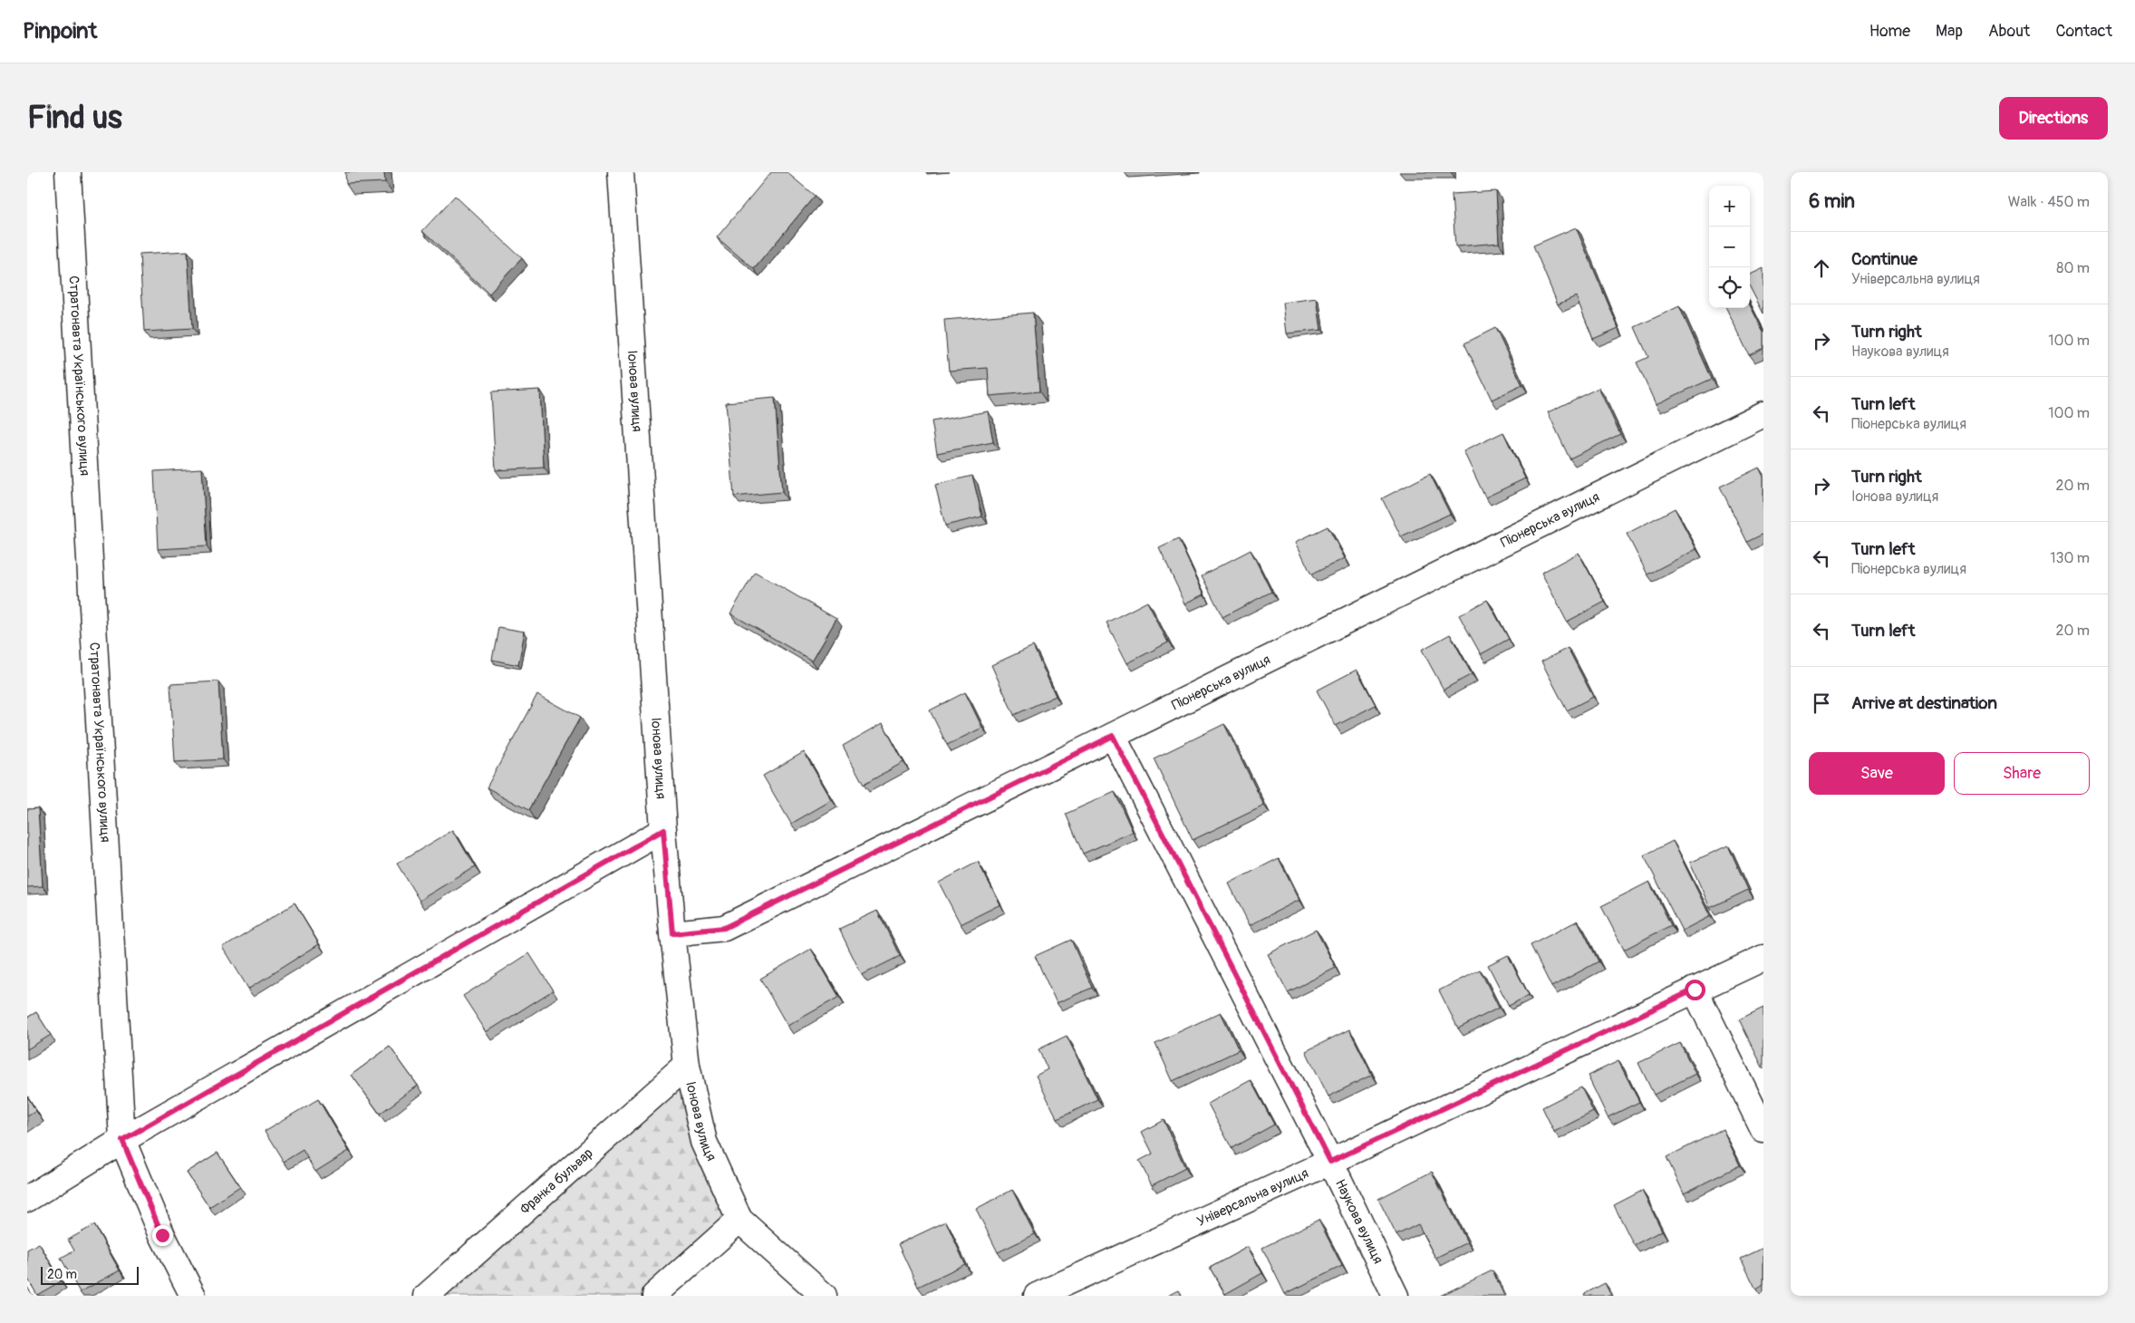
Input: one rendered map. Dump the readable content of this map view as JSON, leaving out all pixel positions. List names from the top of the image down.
{
  "streets": {
    "street": [
      "Стратонавта Українського вулиця",
      "Іонова вулиця",
      "Піонерська вулиця",
      "Франка бульвар",
      "Універсальна вулиця",
      "Наукова вулиця"
    ]
  },
  "crossings": [
    ["Іонова вулиця", "Піонерська вулиця"],
    ["Іонова вулиця", "Франка бульвар"],
    ["Піонерська вулиця", "Наукова вулиця"],
    ["Універсальна вулиця", "Наукова вулиця"]
  ],
  "scale_bar": "20 m",
  "page": {
    "header": "Pinpoint",
    "nav": [
      "Home",
      "Map",
      "About",
      "Contact"
    ],
    "buttons": [
      "Directions",
      ["Save", "Share"]
    ],
    "title": "Find us",
    "heading": ["6 min", "Walk · 450 m"],
    "map_buttons": ["+", "−"],
    "list": [
      ["Continue", "Універсальна вулиця", "80 m"],
      ["Turn right", "Наукова вулиця", "100 m"],
      ["Turn left", "Піонерська вулиця", "100 m"],
      ["Turn right", "Іонова вулиця", "20 m"],
      ["Turn left", "Піонерська вулиця", "130 m"],
      ["Turn left", "20 m"],
      "Arrive at destination"
    ],
    "scale": "20 m"
  }
}
